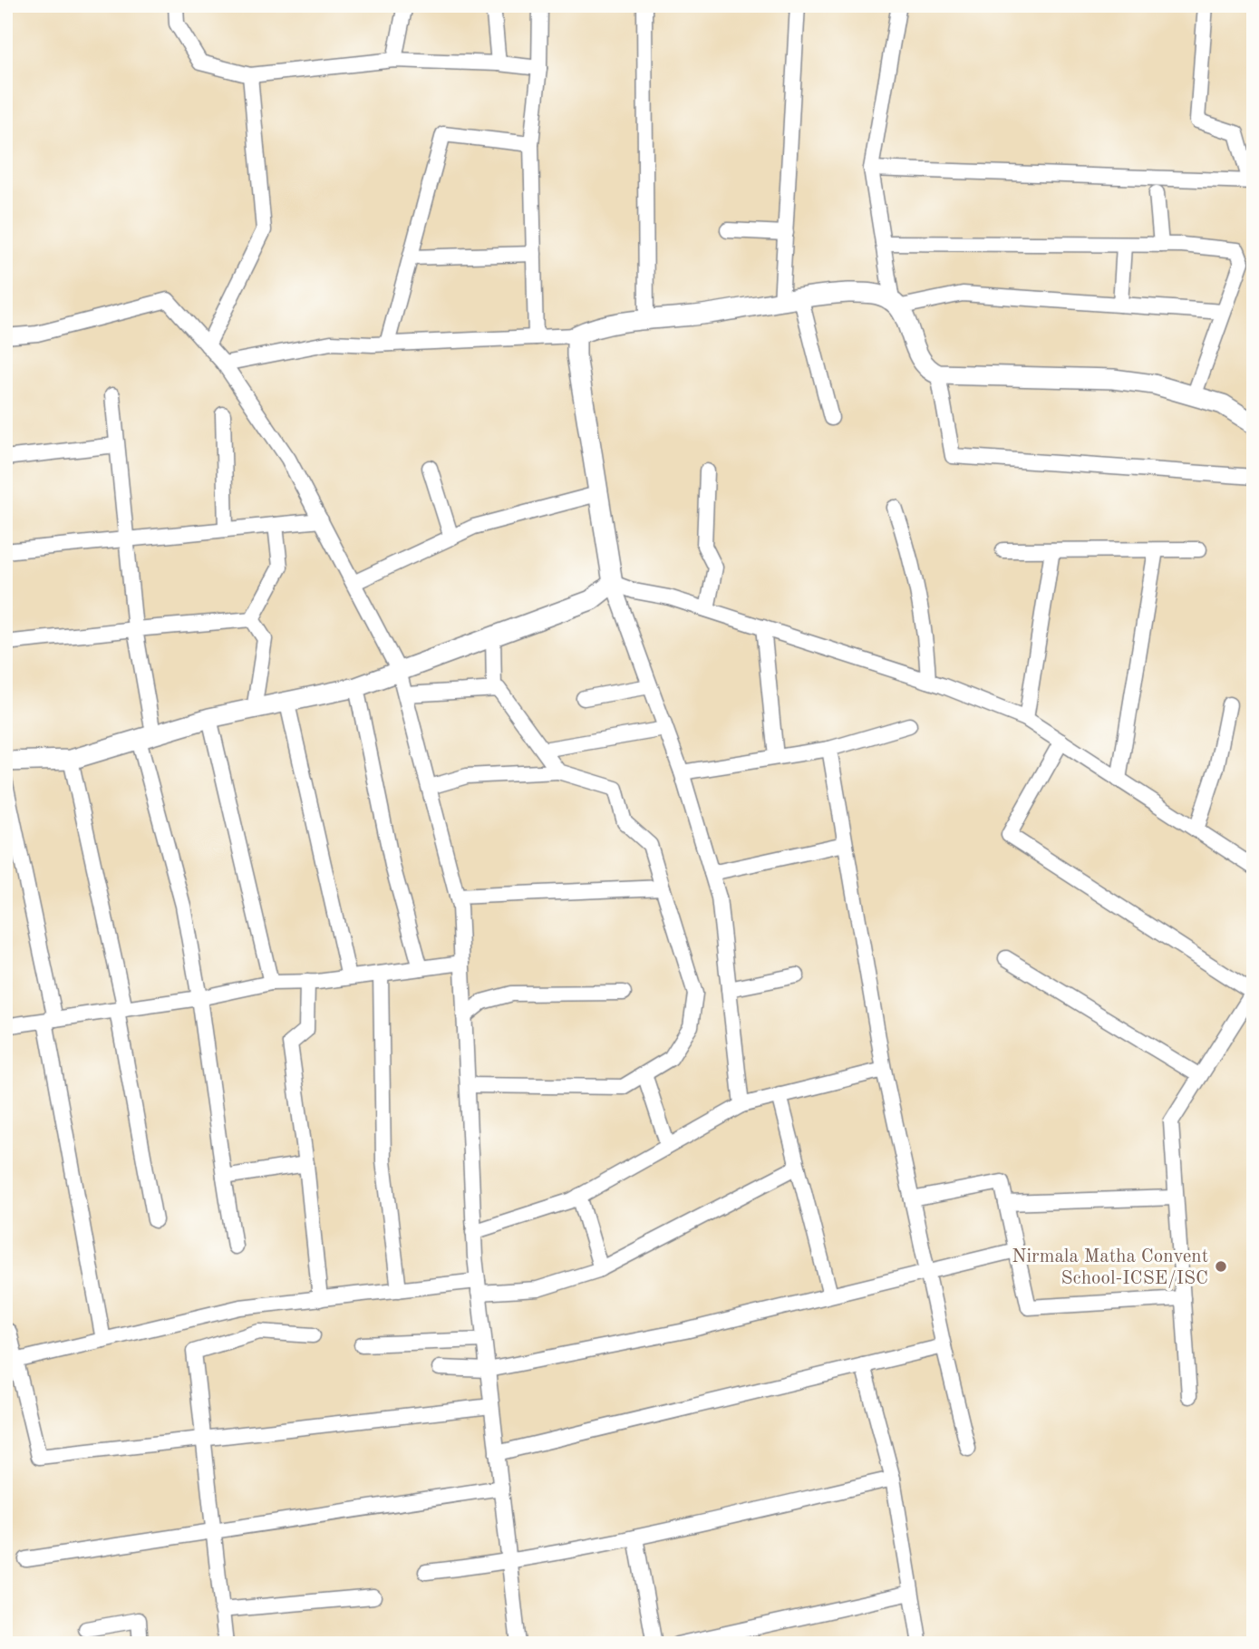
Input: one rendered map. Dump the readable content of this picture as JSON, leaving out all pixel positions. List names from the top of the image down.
{
  "places": ["Nirmala Matha Convent School-ICSE/ISC"]
}
